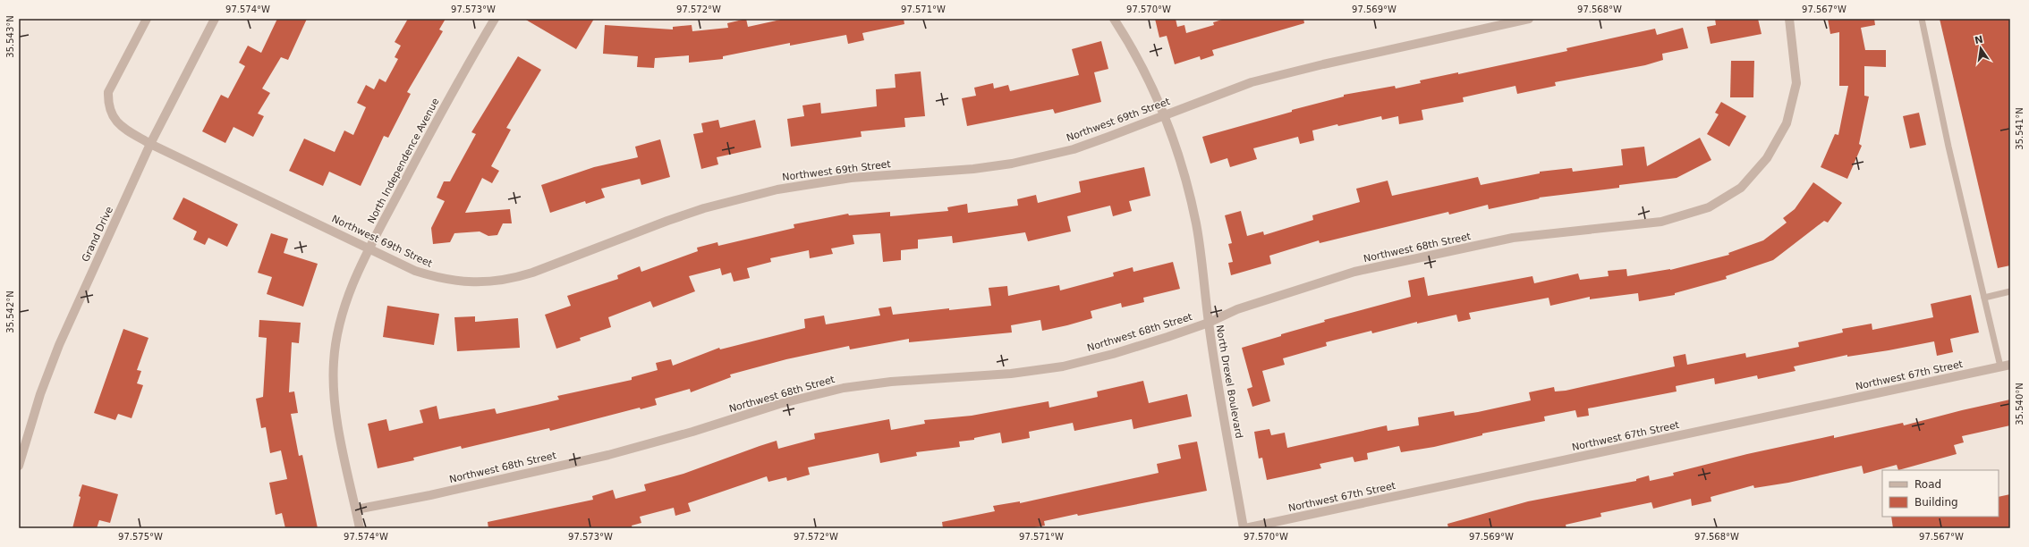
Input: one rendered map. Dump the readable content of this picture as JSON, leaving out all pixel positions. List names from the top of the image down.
{
  "streets": {
    "street": [
      "Northwest 69th Street",
      "North Independence Avenue",
      "Grand Drive",
      "Northwest 68th Street",
      "Northwest 67th Street",
      "North Drexel Boulevard"
    ]
  },
  "crossings": [
    ["Northwest 69th Street", "North Independence Avenue"],
    ["Northwest 69th Street", "Grand Drive"],
    ["Northwest 69th Street", "North Drexel Boulevard"],
    ["North Independence Avenue", "Northwest 68th Street"],
    ["Northwest 68th Street", "North Drexel Boulevard"],
    ["Northwest 67th Street", "North Drexel Boulevard"]
  ],
  "legend": ["Road", "Building"],
  "north": "top",
  "coordinates": [
    "97.574°W",
    "97.573°W",
    "97.572°W",
    "97.571°W",
    "97.570°W",
    "97.569°W",
    "97.568°W",
    "97.567°W",
    "35.543°N",
    "35.541°N",
    "35.542°N",
    "35.540°N",
    "97.575°W"
  ]
}
